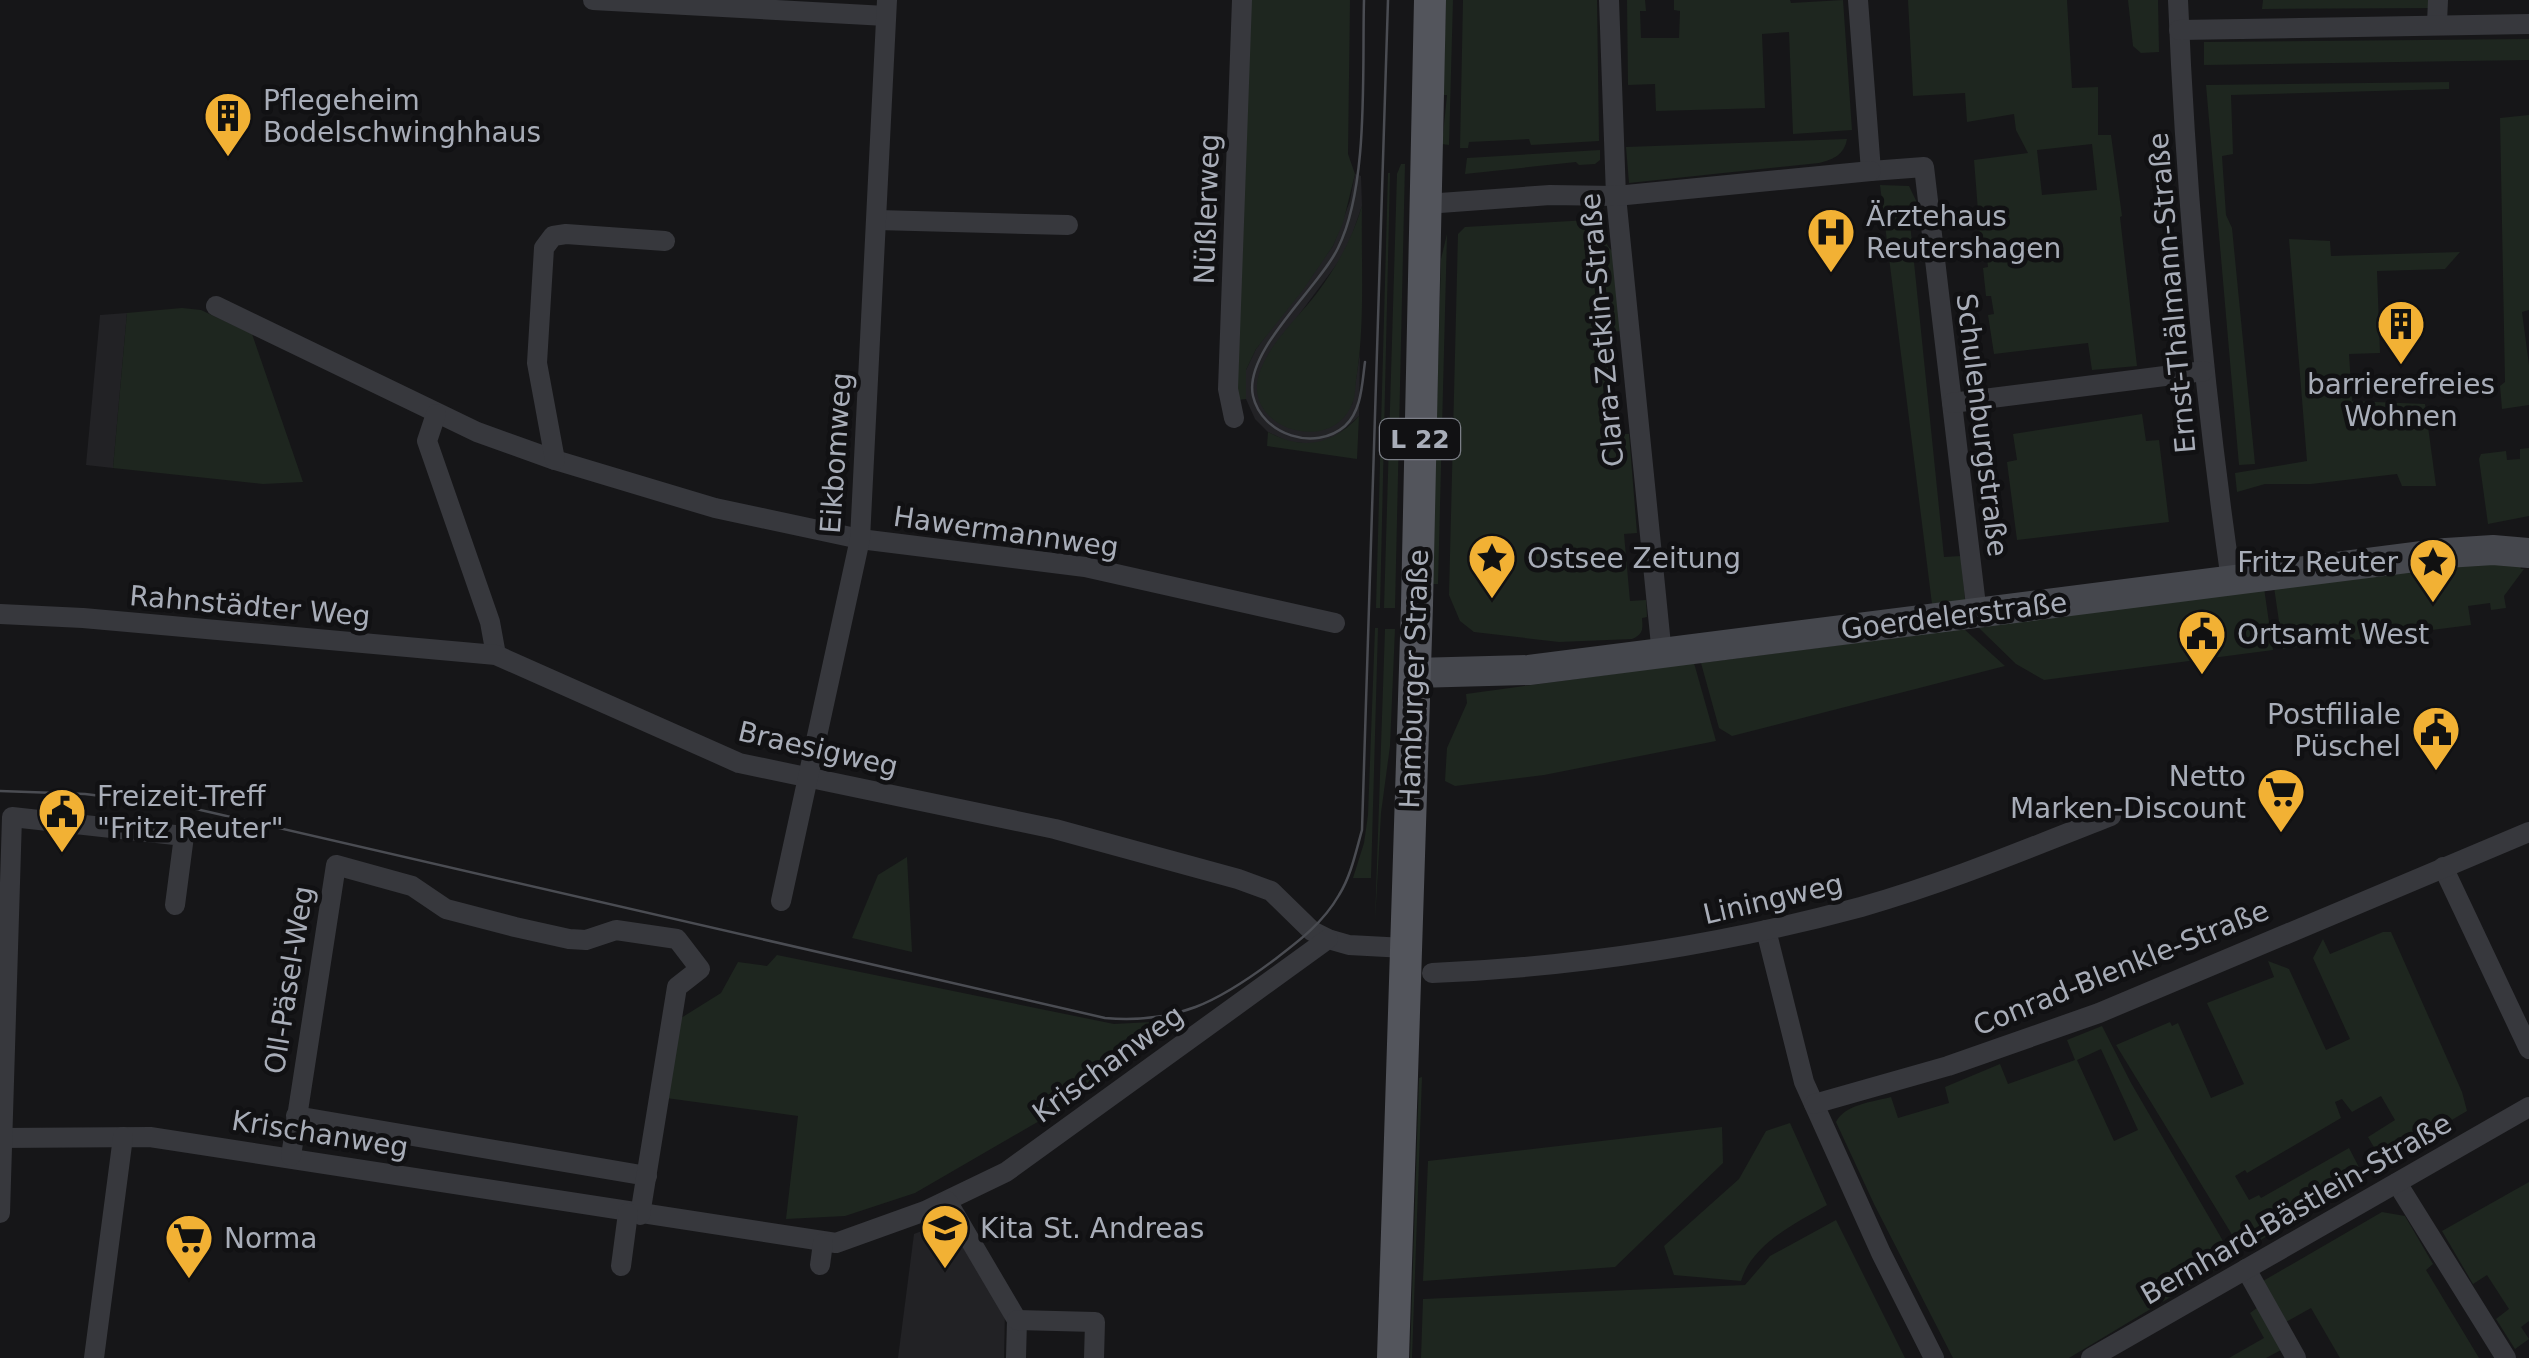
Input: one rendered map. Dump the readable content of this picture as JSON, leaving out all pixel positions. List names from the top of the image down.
{
  "streets": {
    "main road": ["L 22", "Hamburger Straße"],
    "street": [
      "Nüßlerweg",
      "Ernst-Thälmann-Straße",
      "Clara-Zetkin-Straße",
      "Schulenburgstraße",
      "Eikbomweg",
      "Hawermannweg",
      "Rahnstädter Weg",
      "Goerdelerstraße",
      "Braesigweg",
      "Liningweg",
      "Conrad-Blenkle-Straße",
      "Oll-Päsel-Weg",
      "Krischanweg",
      "Bernhard-Bästlein-Straße"
    ]
  },
  "crossings": [
    ["Ernst-Thälmann-Straße", "Goerdelerstraße"],
    ["Clara-Zetkin-Straße", "Goerdelerstraße"],
    ["Schulenburgstraße", "Goerdelerstraße"],
    ["Eikbomweg", "Hawermannweg"],
    ["Eikbomweg", "Braesigweg"],
    ["Rahnstädter Weg", "Braesigweg"],
    ["Goerdelerstraße", "Hamburger Straße"],
    ["Braesigweg", "Krischanweg"],
    ["Oll-Päsel-Weg", "Krischanweg"]
  ],
  "places": {
    "building": ["Pflegeheim Bodelschwinghhaus", "barrierefreies Wohnen"],
    "hospital": ["Ärztehaus Reutershagen"],
    "place": ["Ostsee Zeitung", "Fritz Reuter"],
    "public building": ["Ortsamt West", "Postfiliale Püschel", "Freizeit-Treff \"Fritz Reuter\""],
    "supermarket": ["Netto Marken-Discount", "Norma"],
    "school or university": ["Kita St. Andreas"]
  }
}
